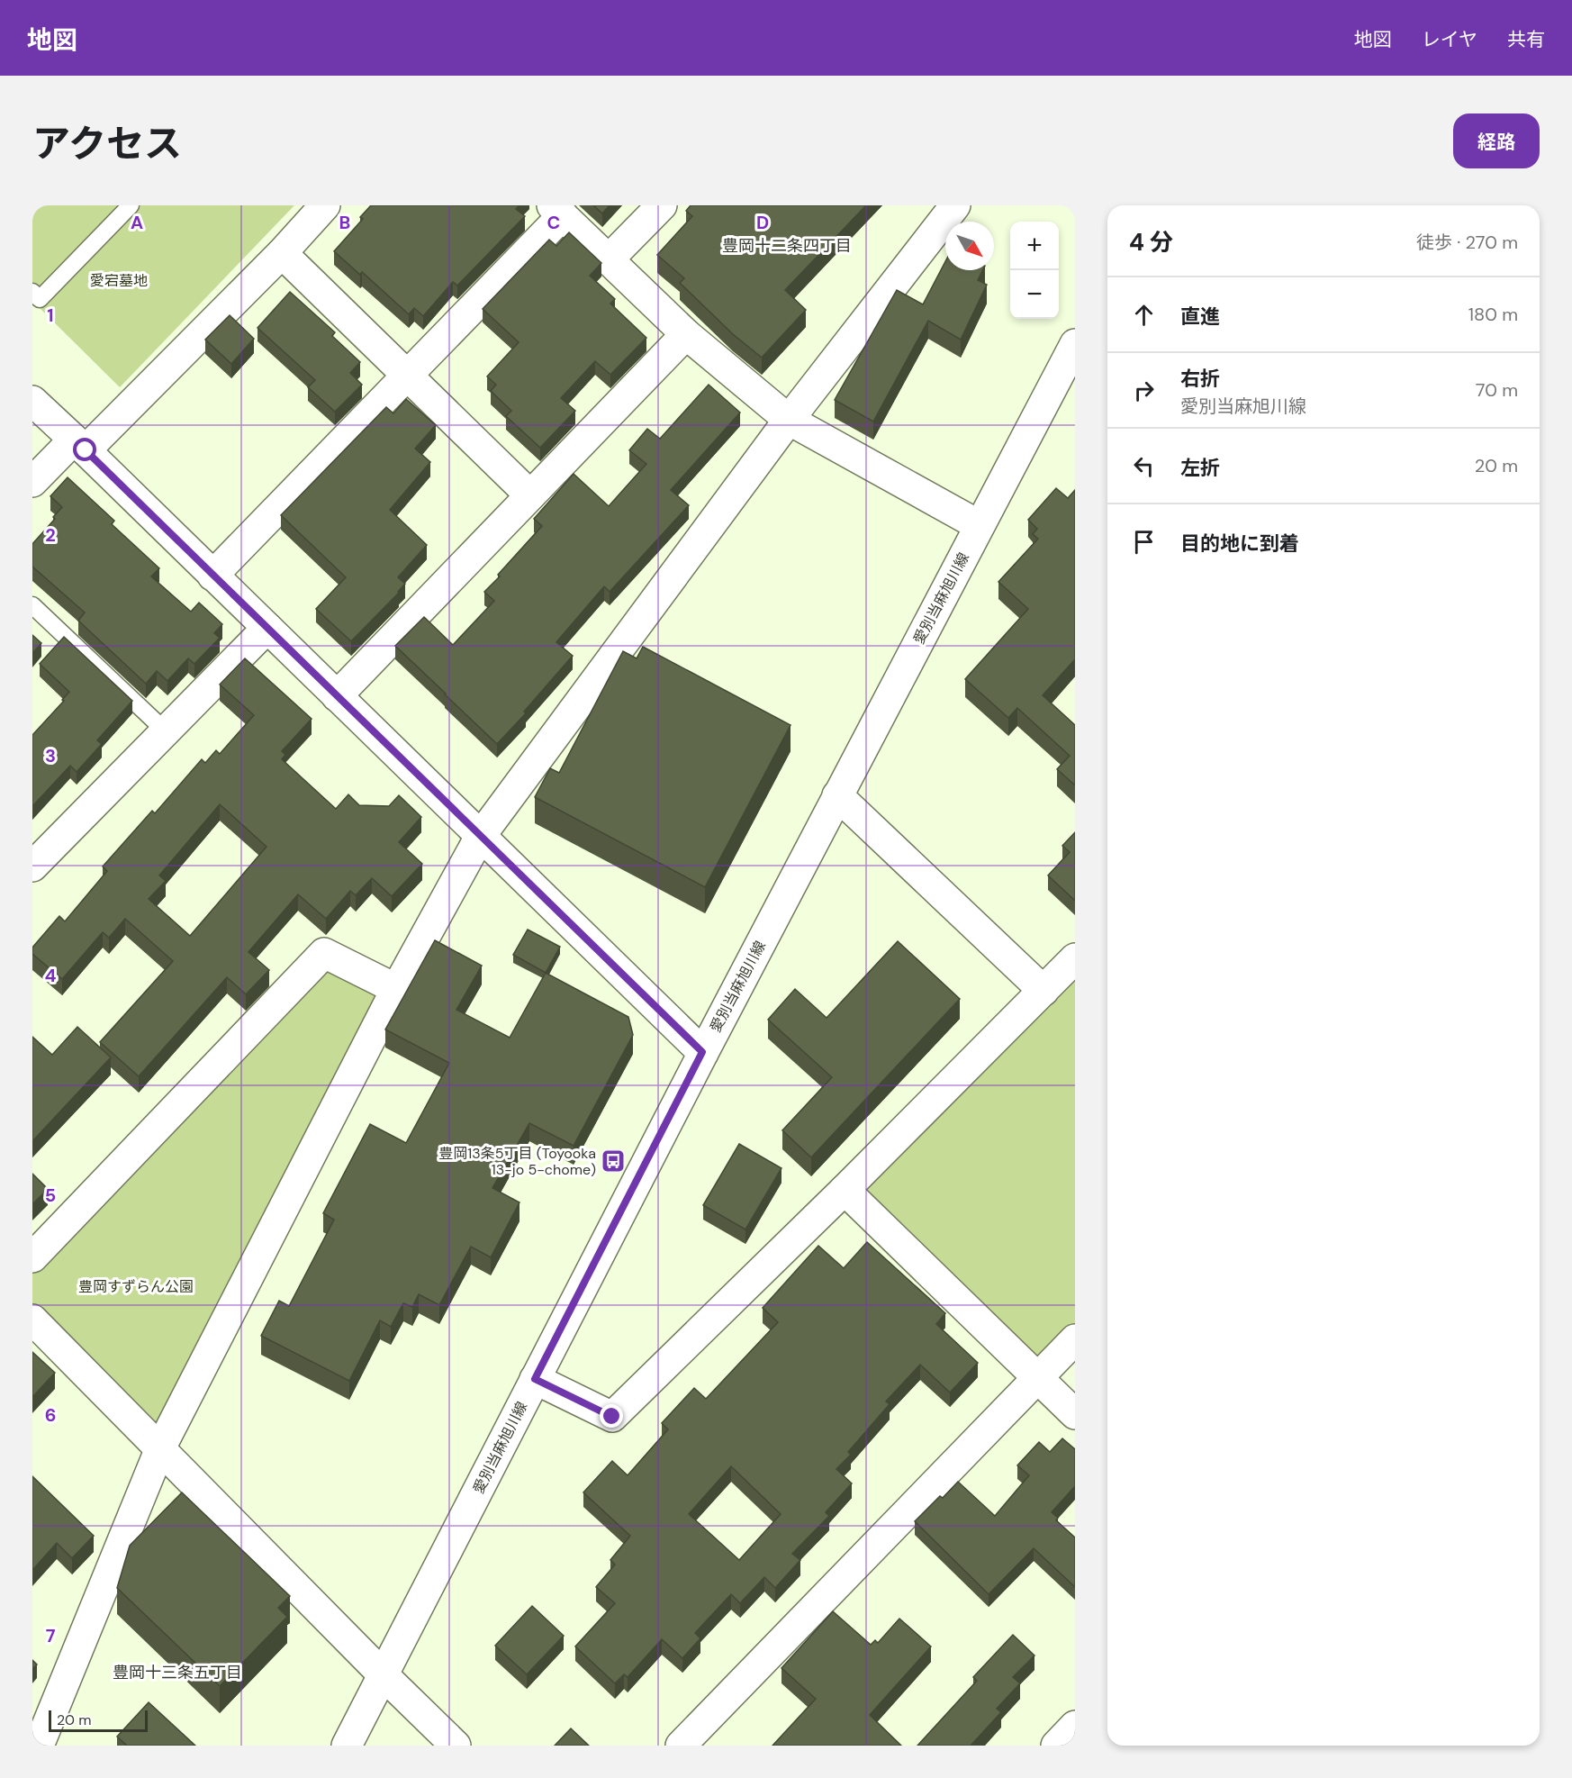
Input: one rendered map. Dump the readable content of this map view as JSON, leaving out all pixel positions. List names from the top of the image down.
{
  "streets": {
    "street": ["愛別当麻旭川線"]
  },
  "districts": ["豊岡十二条四丁目", "豊岡十三条五丁目"],
  "parks": ["愛宕墓地", "豊岡すずらん公園"],
  "places": {
    "bus stop": ["豊岡13条5丁目 (Toyooka 13-jo 5-chome)"]
  },
  "scale_bar": "20 m",
  "north": "bottom right",
  "page": {
    "header": "地図",
    "nav": ["地図", "レイヤ", "共有"],
    "title": "アクセス",
    "buttons": "経路",
    "heading": ["4 分", "徒歩 · 270 m"],
    "map_buttons": ["+", "−"],
    "list": [
      ["直進", "180 m"],
      ["右折", "愛別当麻旭川線", "70 m"],
      ["左折", "20 m"],
      "目的地に到着"
    ],
    "scale": "20 m"
  },
  "grid": {
    "columns": [
      "A",
      "B",
      "C",
      "D"
    ],
    "rows": [
      "1",
      "2",
      "3",
      "4",
      "5",
      "6",
      "7"
    ]
  }
}
